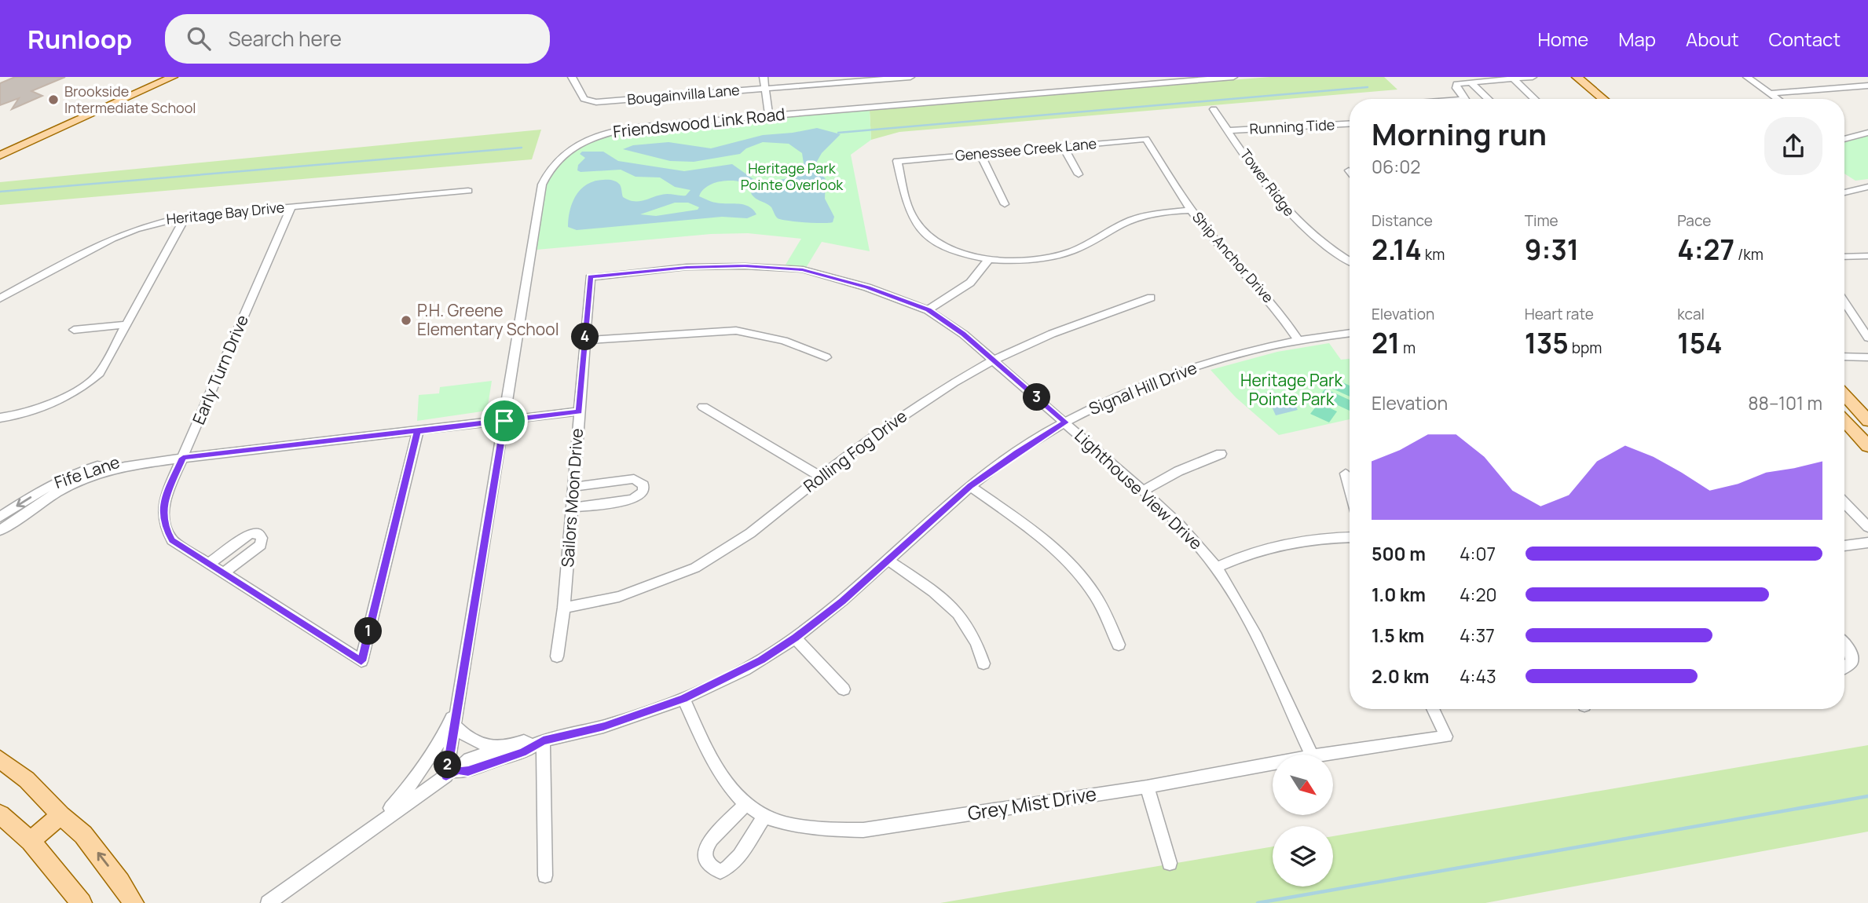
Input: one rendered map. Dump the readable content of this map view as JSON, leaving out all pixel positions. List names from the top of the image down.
{
  "streets": {
    "street": [
      "Bougainvilla Lane",
      "Friendswood Link Road",
      "Running Tide",
      "Genessee Creek Lane",
      "Tower Ridge",
      "Heritage Bay Drive",
      "Ship Anchor Drive",
      "Early Turn Drive",
      "Signal Hill Drive",
      "Rolling Fog Drive",
      "Fife Lane",
      "Lighthouse View Drive",
      "Sailors Moon Drive",
      "Grey Mist Drive"
    ]
  },
  "crossings": [
    ["Friendswood Link Road", "Signal Hill Drive"],
    ["Friendswood Link Road", "Fife Lane"],
    ["Running Tide", "Tower Ridge"],
    ["Genessee Creek Lane", "Ship Anchor Drive"],
    ["Heritage Bay Drive", "Early Turn Drive"],
    ["Ship Anchor Drive", "Signal Hill Drive"],
    ["Early Turn Drive", "Fife Lane"],
    ["Signal Hill Drive", "Lighthouse View Drive"],
    ["Signal Hill Drive", "Grey Mist Drive"],
    ["Rolling Fog Drive", "Lighthouse View Drive"],
    ["Rolling Fog Drive", "Sailors Moon Drive"],
    ["Fife Lane", "Sailors Moon Drive"],
    ["Lighthouse View Drive", "Sailors Moon Drive"]
  ],
  "parks": ["Heritage Park Pointe Overlook", "Heritage Park Pointe Park"],
  "places": ["Brookside Intermediate School", "P.H. Greene Elementary School"],
  "north": "bottom right",
  "page": {
    "header": "Runloop",
    "search": "Search here",
    "nav": [
      "Home",
      "Map",
      "About",
      "Contact"
    ],
    "heading": ["Morning run", "06:02"],
    "stats": [
      ["Distance", "2.14 km"],
      ["Time", "9:31"],
      ["Pace", "4:27 /km"],
      ["Elevation", "21 m"],
      ["Heart rate", "135 bpm"],
      ["kcal", "154"]
    ],
    "pins": [
      "4",
      "3",
      "1",
      "2"
    ],
    "chart": ["Elevation", "88–101 m"],
    "list": [
      {
        "name": "500 m",
        "note": "4:07"
      },
      {
        "name": "1.0 km",
        "note": "4:20"
      },
      {
        "name": "1.5 km",
        "note": "4:37"
      },
      {
        "name": "2.0 km",
        "note": "4:43"
      }
    ]
  }
}
